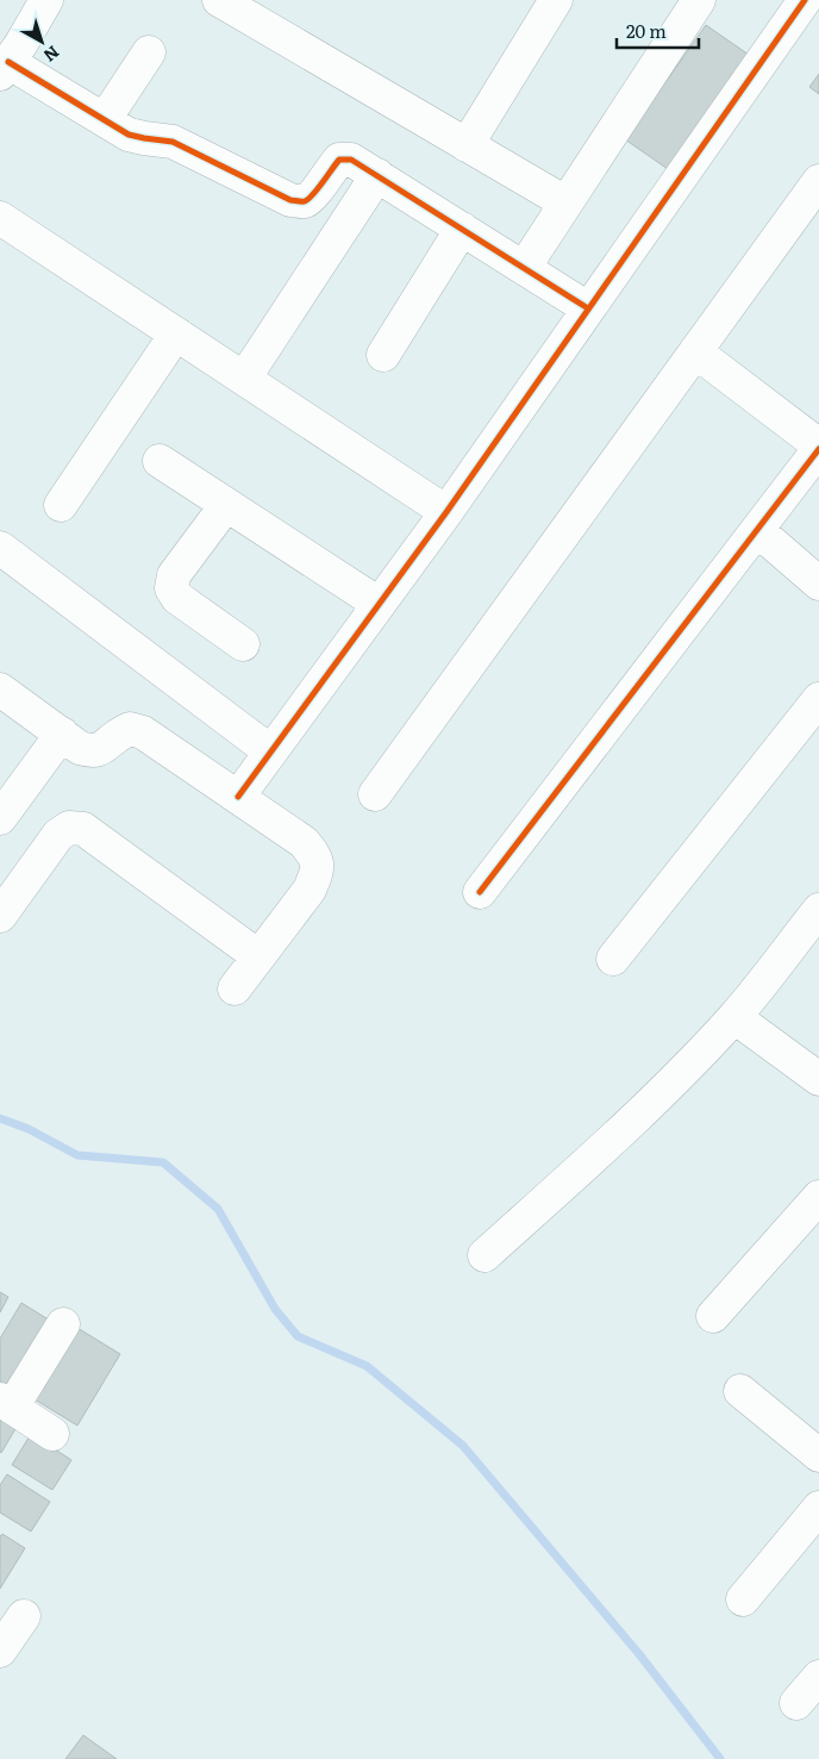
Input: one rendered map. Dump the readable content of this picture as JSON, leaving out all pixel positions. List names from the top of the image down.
{
  "scale_bar": "20 m",
  "north": "bottom right"
}
